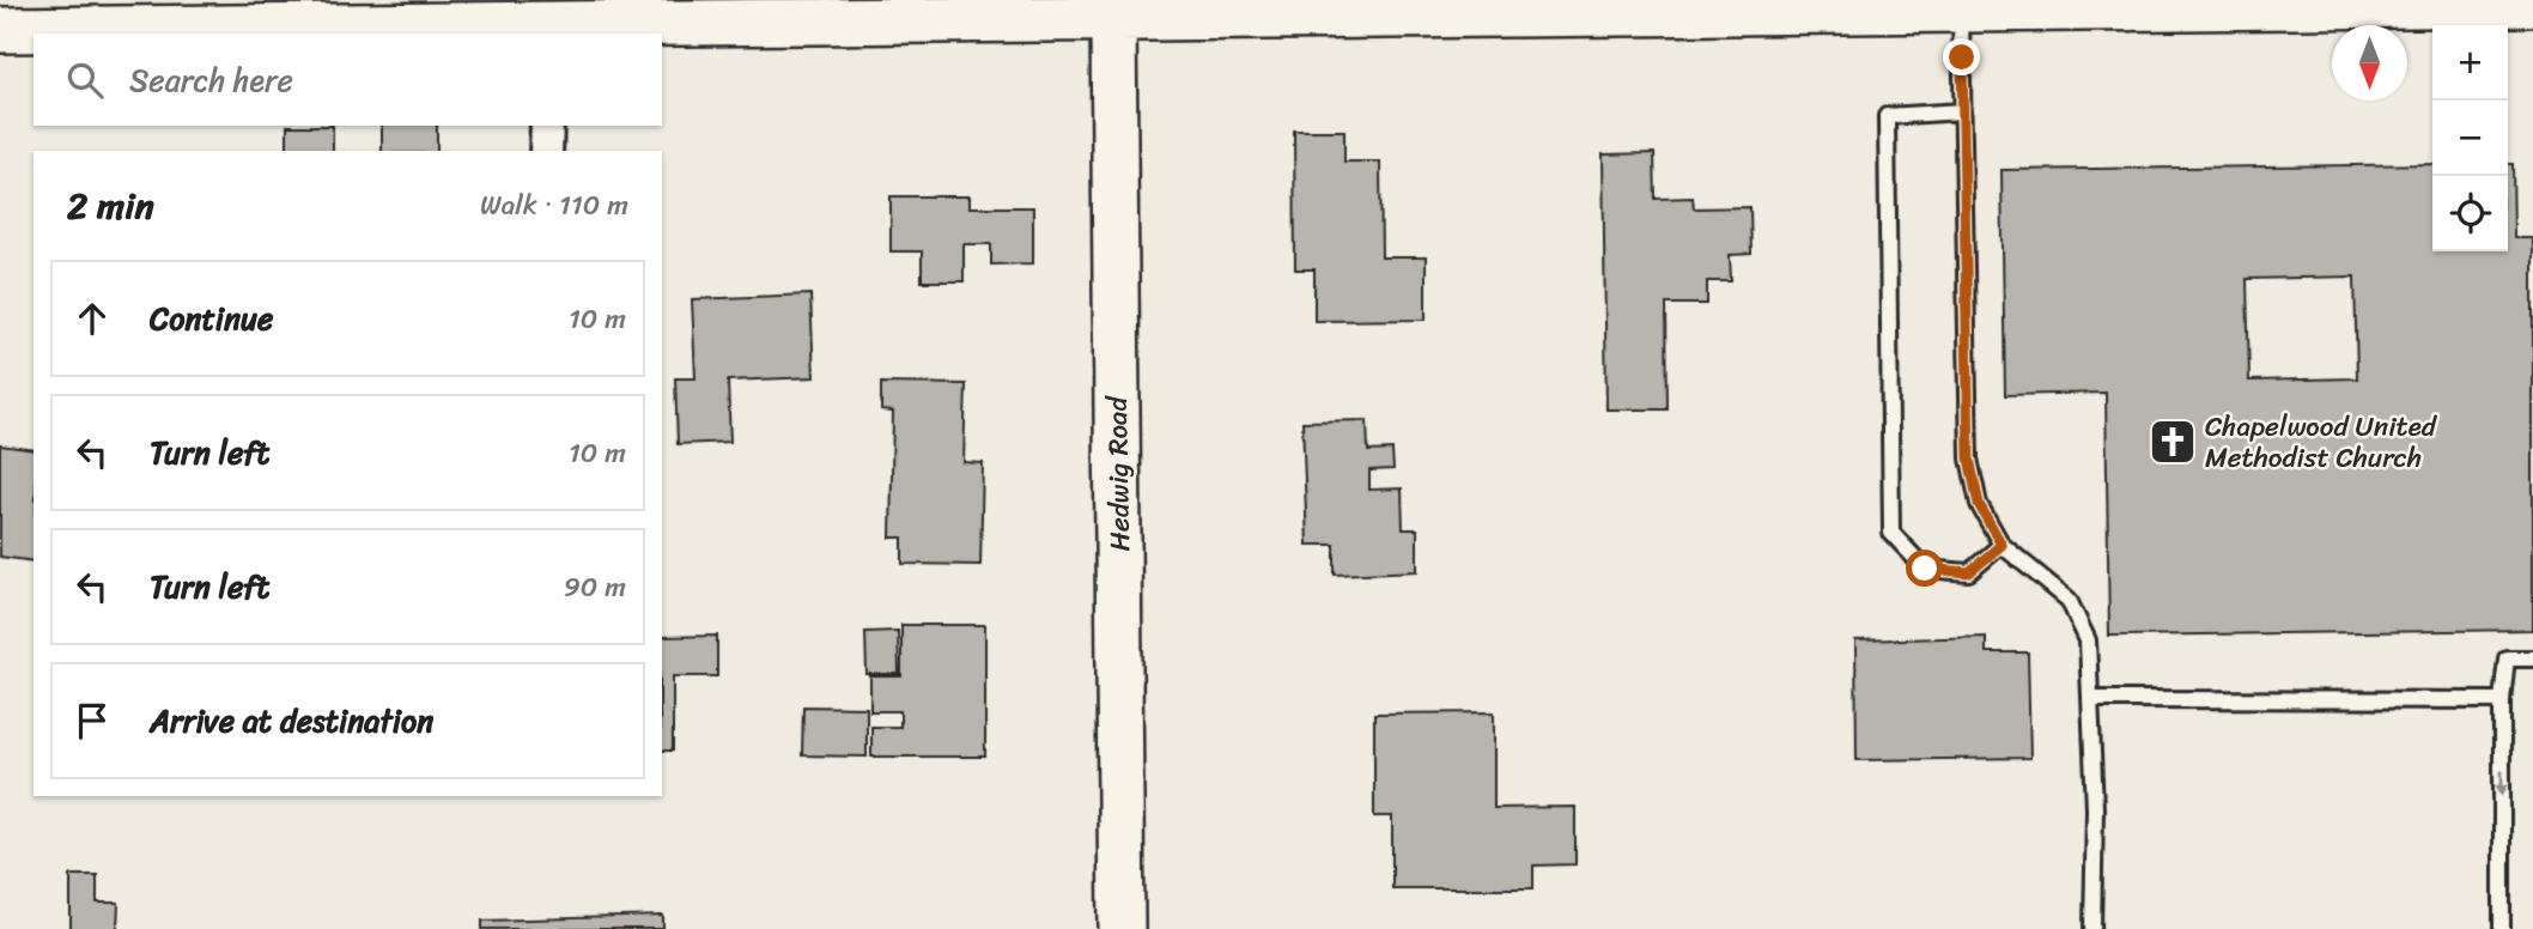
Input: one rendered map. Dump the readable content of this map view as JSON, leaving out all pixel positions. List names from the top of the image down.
{
  "streets": {
    "street": ["Hedwig Road"]
  },
  "places": {
    "church": ["Chapelwood United Methodist Church"]
  },
  "north": "bottom",
  "page": {
    "map_buttons": ["+", "−"],
    "search": "Search here",
    "heading": ["2 min", "Walk · 110 m"],
    "list": [
      ["Continue", "10 m"],
      ["Turn left", "10 m"],
      ["Turn left", "90 m"],
      "Arrive at destination"
    ]
  }
}
